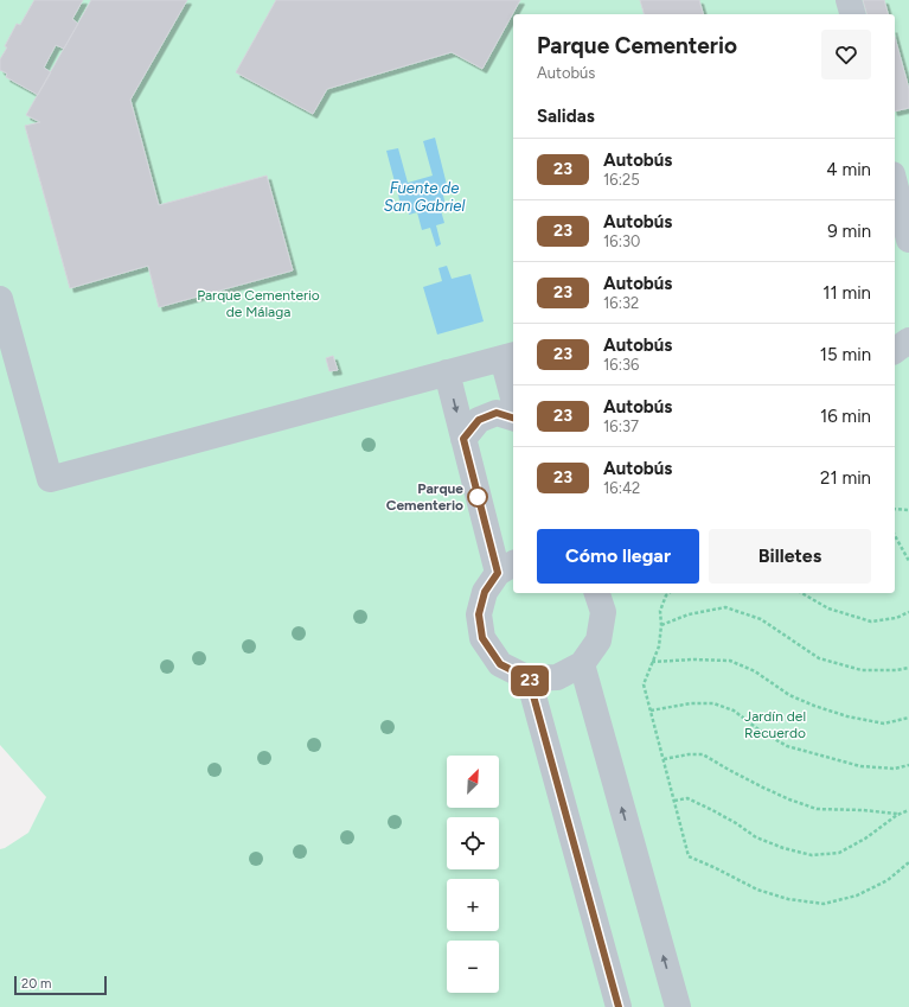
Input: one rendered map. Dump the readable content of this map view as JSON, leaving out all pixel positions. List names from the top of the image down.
{
  "water": ["Fuente de San Gabriel"],
  "parks": ["Parque Cementerio de Málaga", "Jardín del Recuerdo"],
  "places": ["Parque Cementerio"],
  "lines": ["bus line 23"],
  "scale_bar": "20 m",
  "north": "top right",
  "page": {
    "on_map": "23",
    "heading": [
      ["Parque Cementerio", "Autobús"],
      "Salidas"
    ],
    "list": [
      {
        "mark": "23",
        "name": "Autobús",
        "note": "16:25",
        "value": "4 min"
      },
      {
        "mark": "23",
        "name": "Autobús",
        "note": "16:30",
        "value": "9 min"
      },
      {
        "mark": "23",
        "name": "Autobús",
        "note": "16:32",
        "value": "11 min"
      },
      {
        "mark": "23",
        "name": "Autobús",
        "note": "16:36",
        "value": "15 min"
      },
      {
        "mark": "23",
        "name": "Autobús",
        "note": "16:37",
        "value": "16 min"
      },
      {
        "mark": "23",
        "name": "Autobús",
        "note": "16:42",
        "value": "21 min"
      }
    ],
    "buttons": ["Cómo llegar", "Billetes"],
    "map_buttons": ["+", "−"],
    "scale": "20 m"
  }
}
